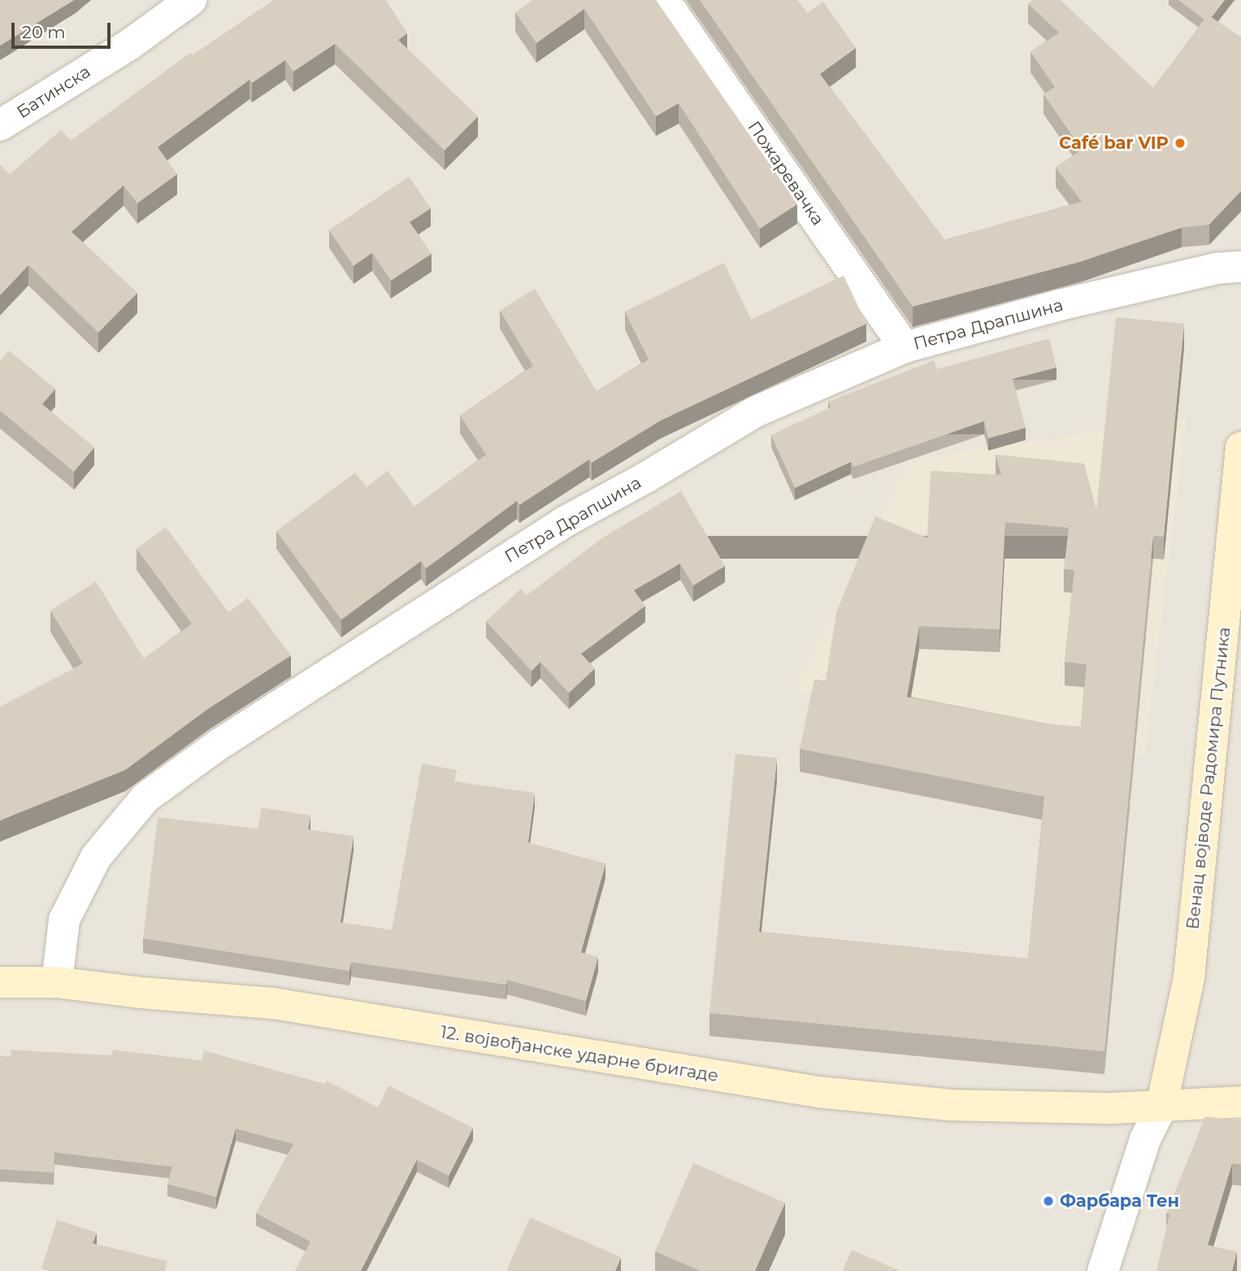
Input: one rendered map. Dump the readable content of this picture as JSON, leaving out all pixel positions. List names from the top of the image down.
{
  "streets": {
    "main road": ["Венац војводе Радомира Путника", "12. војвођанске ударне бригаде"],
    "street": ["Батинска", "Пожаревачка", "Петра Драпшина"]
  },
  "crossings": [
    ["Пожаревачка", "Петра Драпшина"],
    ["Петра Драпшина", "12. војвођанске ударне бригаде"],
    ["Венац војводе Радомира Путника", "12. војвођанске ударне бригаде"]
  ],
  "places": ["Café bar VIP", "Фарбара Тен"],
  "scale_bar": "20 m"
}
